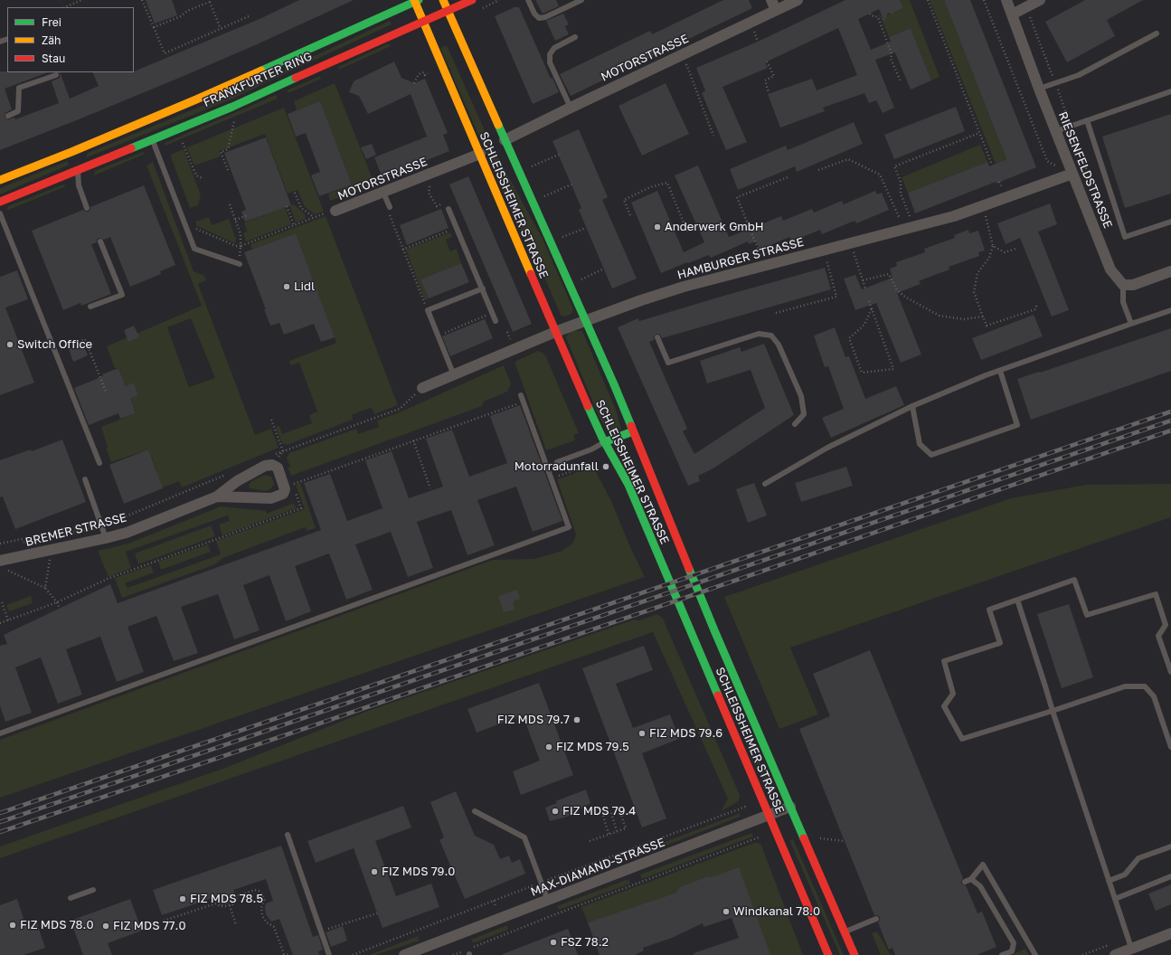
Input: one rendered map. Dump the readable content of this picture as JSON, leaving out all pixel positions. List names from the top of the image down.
{
  "streets": {
    "main road": ["FRANKFURTER RING", "SCHLEISSHEIMER STRASSE"],
    "street": [
      "MOTORSTRASSE",
      "RIESENFELDSTRASSE",
      "HAMBURGER STRASSE",
      "BREMER STRASSE",
      "MAX-DIAMAND-STRASSE"
    ]
  },
  "crossings": [
    ["MOTORSTRASSE", "SCHLEISSHEIMER STRASSE"],
    ["FRANKFURTER RING", "SCHLEISSHEIMER STRASSE"],
    ["RIESENFELDSTRASSE", "HAMBURGER STRASSE"],
    ["SCHLEISSHEIMER STRASSE", "HAMBURGER STRASSE"],
    ["SCHLEISSHEIMER STRASSE", "MAX-DIAMAND-STRASSE"]
  ],
  "places": [
    "Anderwerk GmbH",
    "Lidl",
    "Switch Office",
    "Motorradunfall",
    "FIZ MDS 79.7",
    "FIZ MDS 79.6",
    "FIZ MDS 79.5",
    "FIZ MDS 79.4",
    "FIZ MDS 79.0",
    "FIZ MDS 78.5",
    "Windkanal 78.0",
    "FIZ MDS 78.0",
    "FIZ MDS 77.0",
    "FSZ 78.2"
  ],
  "legend": ["Frei", "Zäh", "Stau"]
}
